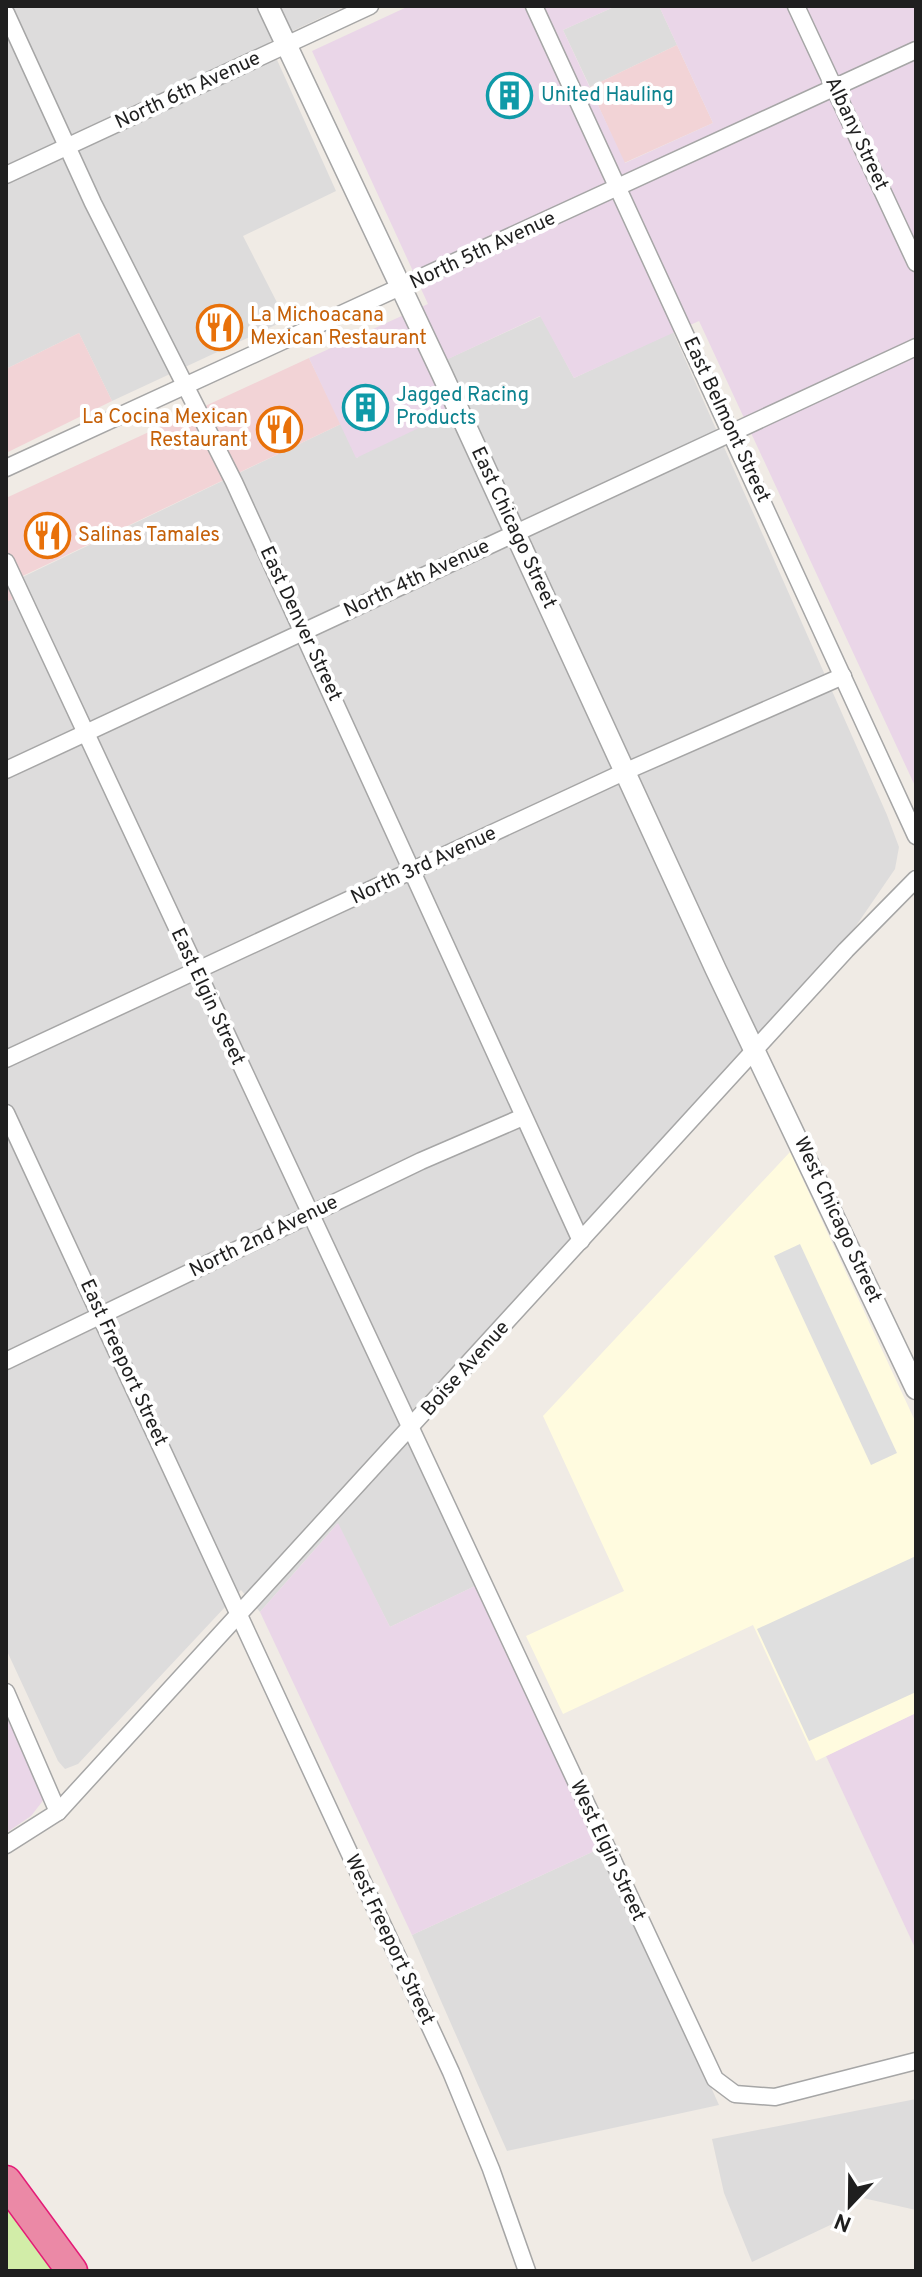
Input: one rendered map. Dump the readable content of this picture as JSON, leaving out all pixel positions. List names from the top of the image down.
{
  "streets": {
    "street": [
      "North 6th Avenue",
      "Albany Street",
      "North 5th Avenue",
      "East Belmont Street",
      "East Chicago Street",
      "North 4th Avenue",
      "East Denver Street",
      "North 3rd Avenue",
      "East Elgin Street",
      "West Chicago Street",
      "North 2nd Avenue",
      "East Freeport Street",
      "Boise Avenue",
      "West Elgin Street",
      "West Freeport Street"
    ]
  },
  "crossings": [
    ["North 6th Avenue", "East Chicago Street"],
    ["North 6th Avenue", "East Denver Street"],
    ["Albany Street", "North 5th Avenue"],
    ["North 5th Avenue", "East Belmont Street"],
    ["North 5th Avenue", "East Chicago Street"],
    ["North 5th Avenue", "East Denver Street"],
    ["East Belmont Street", "North 4th Avenue"],
    ["East Belmont Street", "North 3rd Avenue"],
    ["East Chicago Street", "North 4th Avenue"],
    ["East Chicago Street", "North 3rd Avenue"],
    ["East Chicago Street", "West Chicago Street"],
    ["East Chicago Street", "Boise Avenue"],
    ["North 4th Avenue", "East Denver Street"],
    ["North 4th Avenue", "East Elgin Street"],
    ["East Denver Street", "North 3rd Avenue"],
    ["East Denver Street", "North 2nd Avenue"],
    ["East Denver Street", "Boise Avenue"],
    ["North 3rd Avenue", "East Elgin Street"],
    ["East Elgin Street", "North 2nd Avenue"],
    ["East Elgin Street", "Boise Avenue"],
    ["East Elgin Street", "West Elgin Street"],
    ["West Chicago Street", "Boise Avenue"],
    ["North 2nd Avenue", "East Freeport Street"],
    ["East Freeport Street", "Boise Avenue"],
    ["East Freeport Street", "West Freeport Street"],
    ["Boise Avenue", "West Elgin Street"],
    ["Boise Avenue", "West Freeport Street"]
  ],
  "places": {
    "building": ["United Hauling", "Jagged Racing Products"],
    "restaurant": ["La Michoacana Mexican Restaurant", "La Cocina Mexican Restaurant", "Salinas Tamales"]
  },
  "north": "bottom"
}
